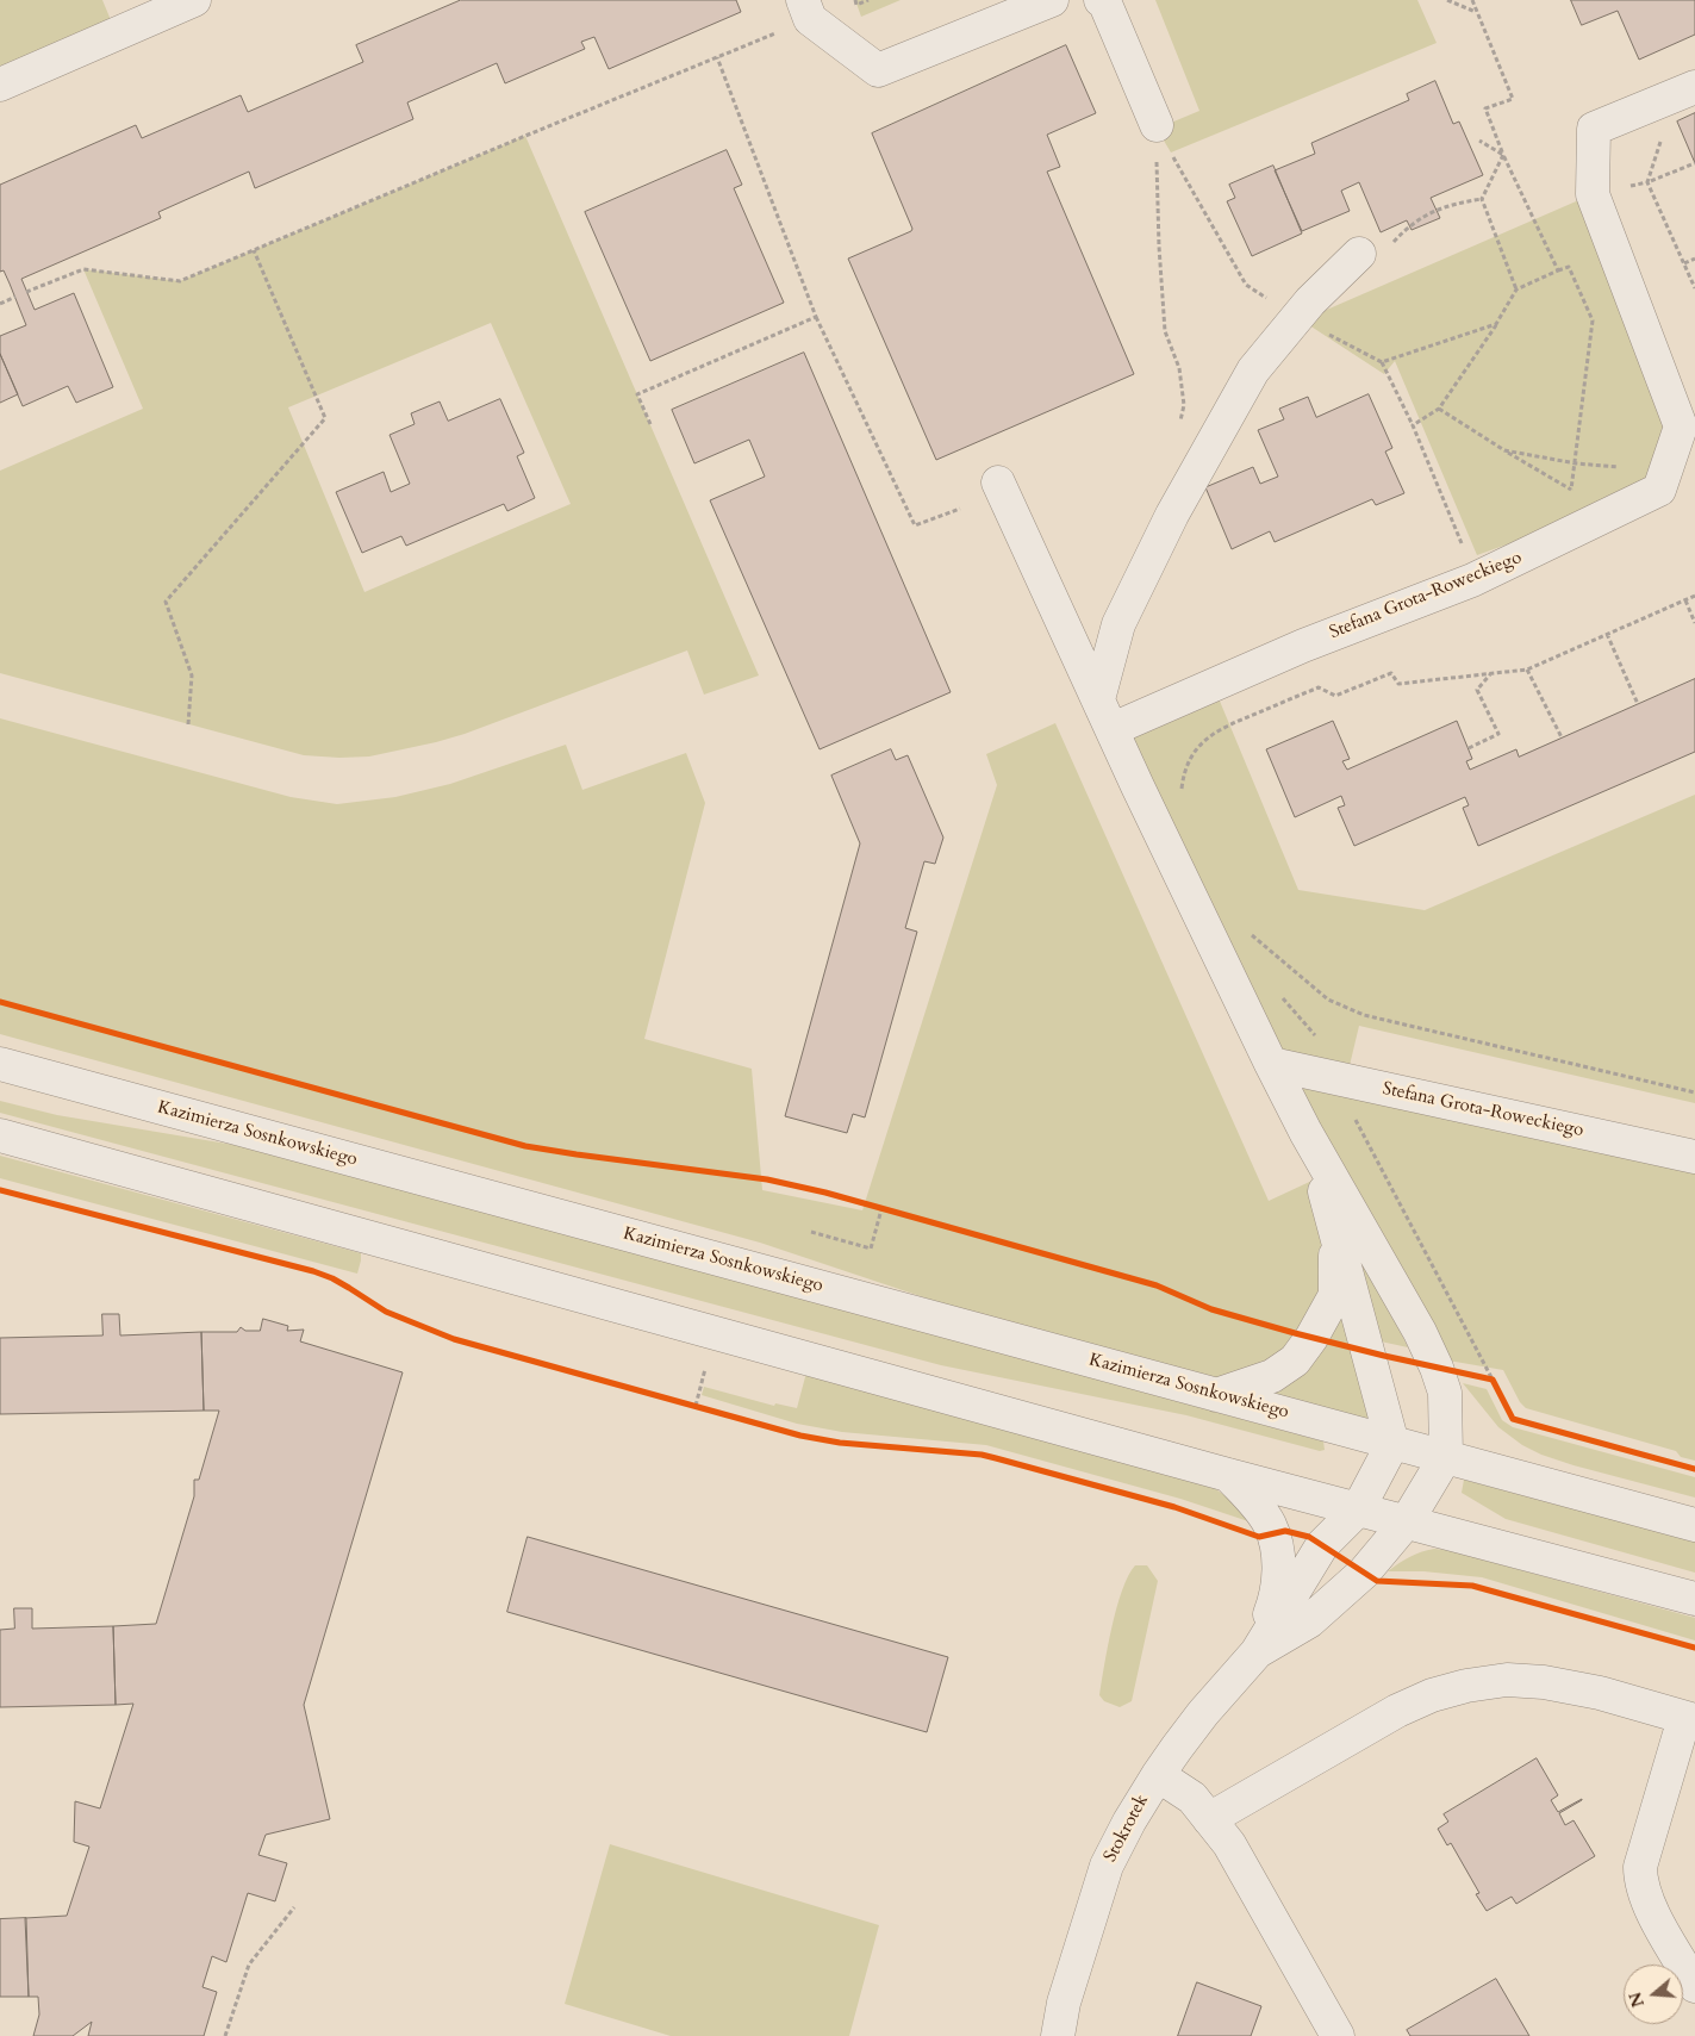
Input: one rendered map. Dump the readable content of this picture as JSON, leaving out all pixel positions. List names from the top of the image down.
{
  "streets": {
    "street": ["Stefana Grota-Roweckiego", "Kazimierza Sosnkowskiego", "Stokrotek"]
  },
  "north": "left"
}
